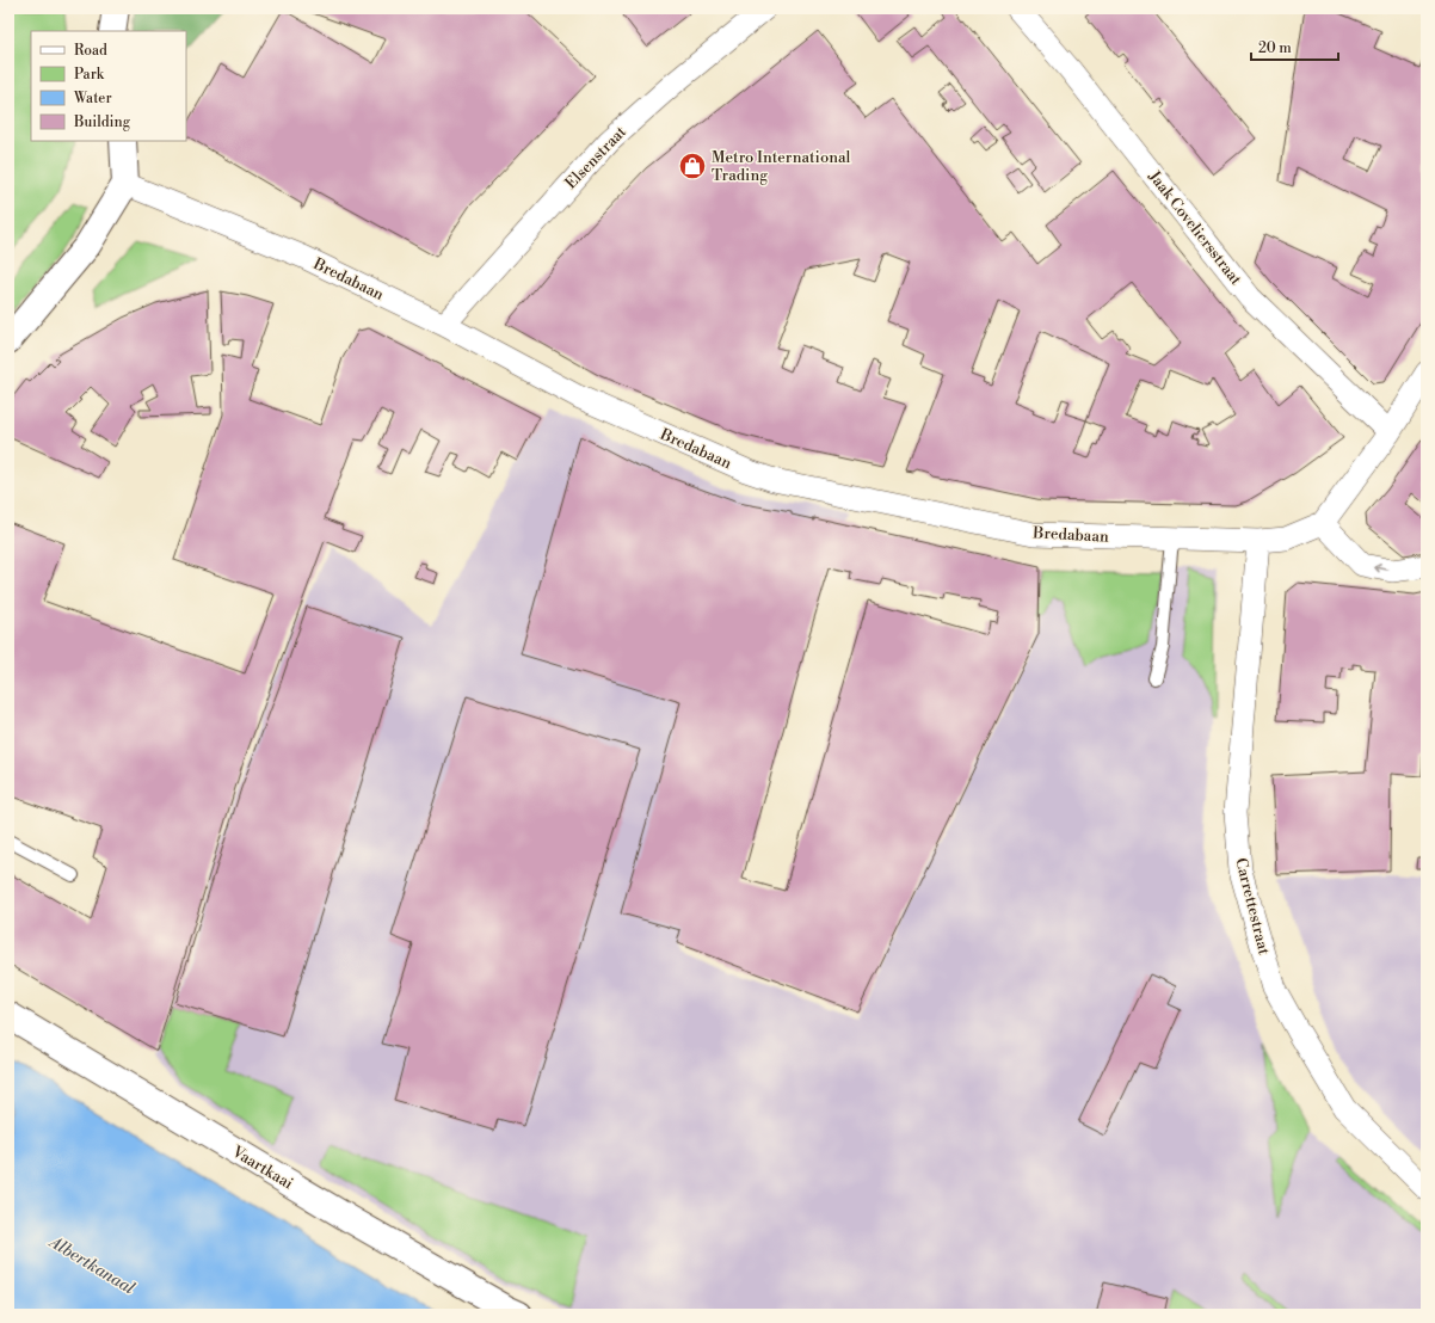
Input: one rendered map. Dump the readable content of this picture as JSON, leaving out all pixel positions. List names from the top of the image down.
{
  "streets": {
    "street": [
      "Elsenstraat",
      "Jaak Coveliersstraat",
      "Bredabaan",
      "Carrettestraat",
      "Vaartkaai"
    ]
  },
  "crossings": [
    ["Elsenstraat", "Bredabaan"],
    ["Jaak Coveliersstraat", "Bredabaan"],
    ["Bredabaan", "Carrettestraat"]
  ],
  "water": ["Albertkanaal"],
  "places": {
    "shop": ["Metro International Trading"]
  },
  "legend": [
    "Road",
    "Park",
    "Water",
    "Building"
  ],
  "scale_bar": "20 m"
}
